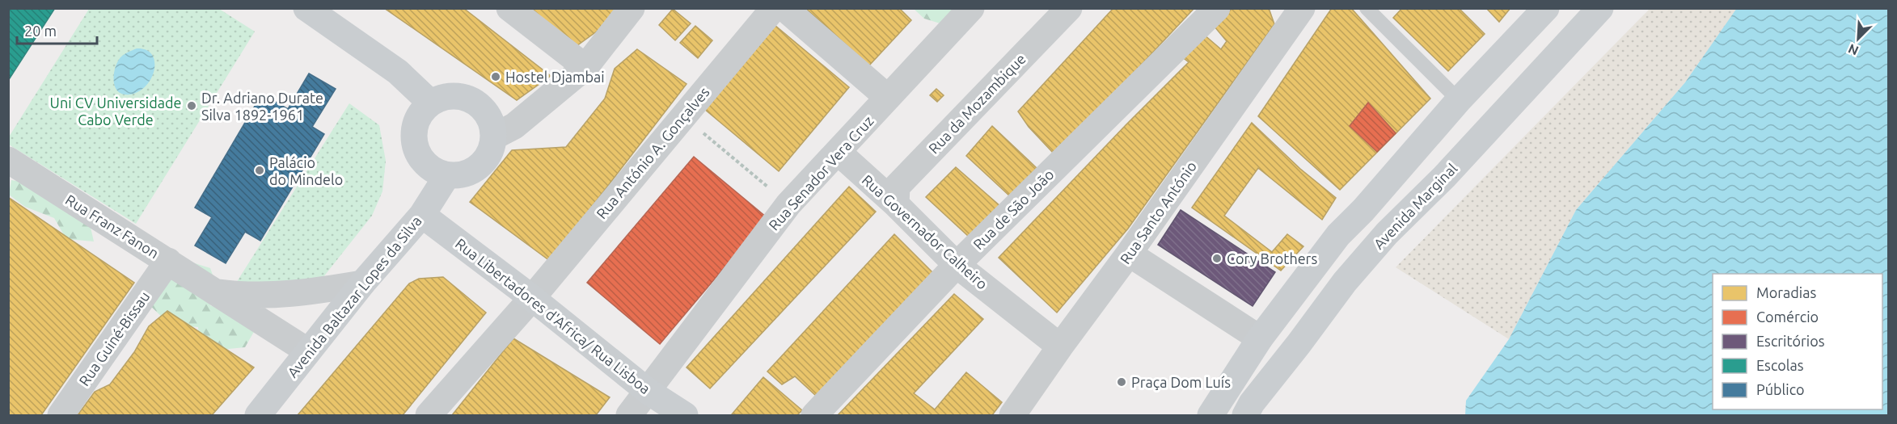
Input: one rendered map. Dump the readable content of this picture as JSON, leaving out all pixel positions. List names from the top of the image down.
{
  "streets": {
    "main road": ["Avenida Marginal", "Avenida Baltazar Lopes da Silva", "Rua Libertadores d'Africa/ Rua Lisboa"],
    "street": [
      "Rua da Mozambique",
      "Rua António A. Gonçalves",
      "Rua Senador Vera Cruz",
      "Rua de São João",
      "Rua Santo António",
      "Rua Franz Fanon",
      "Rua Governador Calheiro",
      "Rua Guiné-Bissau"
    ]
  },
  "crossings": [
    ["Rua da Mozambique", "Rua Governador Calheiro"],
    ["Rua António A. Gonçalves", "Rua Libertadores d'Africa/ Rua Lisboa"],
    ["Rua Senador Vera Cruz", "Rua Governador Calheiro"],
    ["Rua Senador Vera Cruz", "Rua Libertadores d'Africa/ Rua Lisboa"],
    ["Rua de São João", "Rua Governador Calheiro"],
    ["Rua Santo António", "Rua Governador Calheiro"],
    ["Rua Franz Fanon", "Avenida Baltazar Lopes da Silva"],
    ["Rua Franz Fanon", "Rua Guiné-Bissau"],
    ["Avenida Baltazar Lopes da Silva", "Rua Libertadores d'Africa/ Rua Lisboa"]
  ],
  "parks": ["Uni CV Universidade Cabo Verde"],
  "places": [
    "Hostel Djambai",
    "Dr. Adriano Durate Silva 1892-1961",
    "Palácio do Mindelo",
    "Cory Brothers",
    "Praça Dom Luís"
  ],
  "legend": [
    "Moradias",
    "Comércio",
    "Escritórios",
    "Escolas",
    "Público"
  ],
  "scale_bar": "20 m",
  "north": "bottom left"
}
